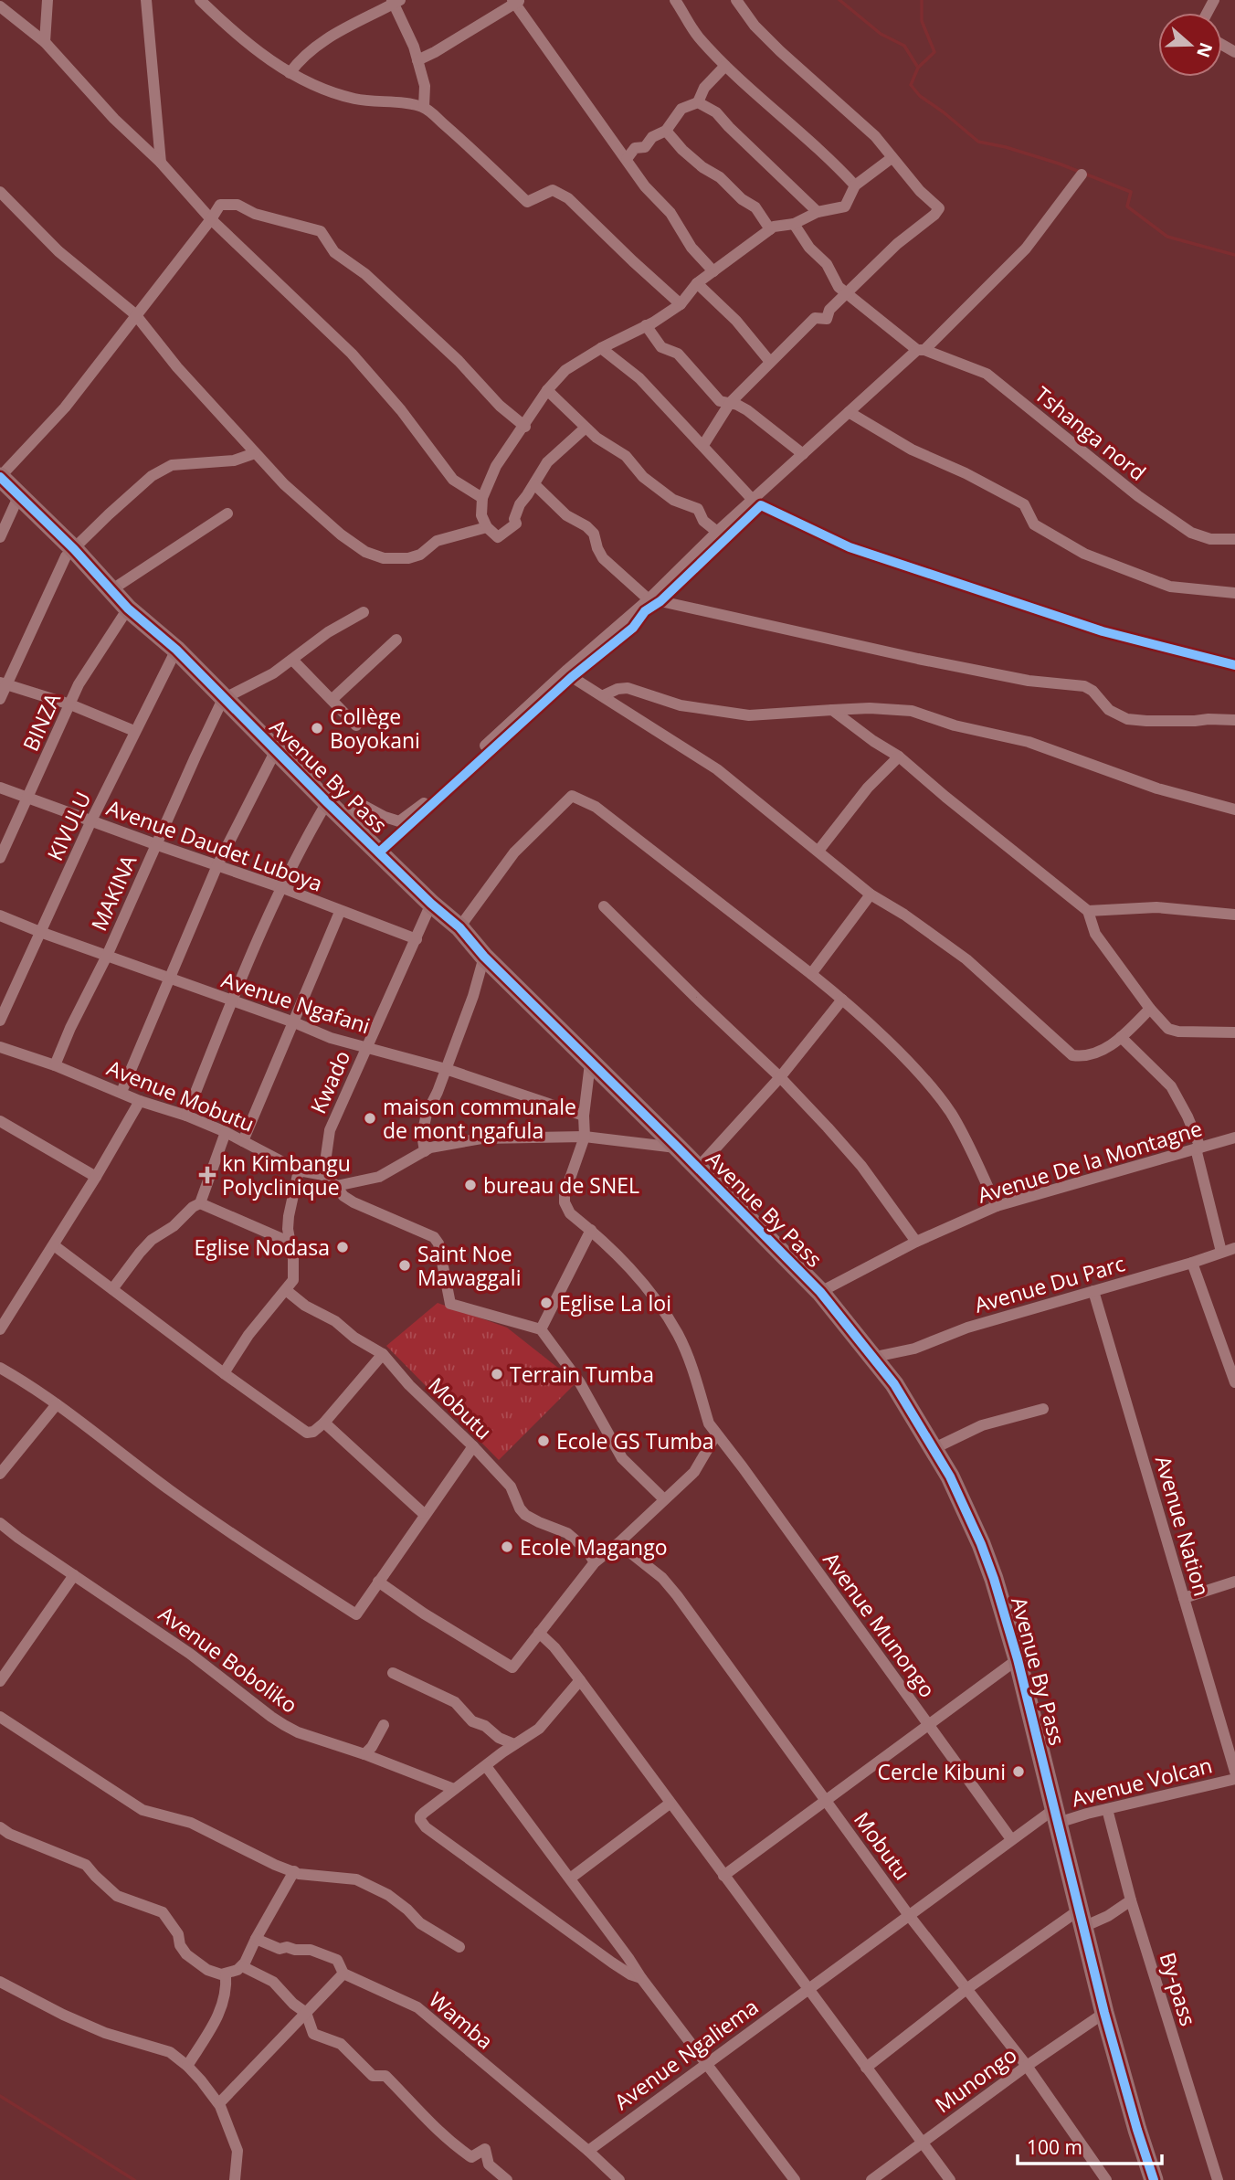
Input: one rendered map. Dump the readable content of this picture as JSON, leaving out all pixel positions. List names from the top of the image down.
{
  "streets": {
    "highway": ["Avenue By Pass"],
    "street": [
      "Tshanga nord",
      "BINZA",
      "KIVULU",
      "Avenue Daudet Luboya",
      "MAKINA",
      "Avenue Ngafani",
      "Kwado",
      "Avenue Mobutu",
      "Avenue De la Montagne",
      "Avenue Du Parc",
      "Mobutu",
      "Avenue Nation",
      "Avenue Munongo",
      "Avenue Boboliko",
      "Avenue Volcan",
      "By-pass",
      "Wamba",
      "Avenue Ngaliema",
      "Munongo"
    ]
  },
  "crossings": [
    ["BINZA", "Avenue By Pass"],
    ["BINZA", "Avenue Daudet Luboya"],
    ["Avenue By Pass", "KIVULU"],
    ["Avenue By Pass", "MAKINA"],
    ["Avenue By Pass", "Kwado"],
    ["Avenue By Pass", "Avenue De la Montagne"],
    ["Avenue By Pass", "Avenue Du Parc"],
    ["Avenue By Pass", "Avenue Volcan"],
    ["Avenue By Pass", "Avenue Ngaliema"],
    ["Avenue By Pass", "Munongo"],
    ["KIVULU", "Avenue Daudet Luboya"],
    ["KIVULU", "Avenue Ngafani"],
    ["Avenue Daudet Luboya", "MAKINA"],
    ["Avenue Daudet Luboya", "Kwado"],
    ["MAKINA", "Avenue Ngafani"],
    ["MAKINA", "Avenue Mobutu"],
    ["Avenue Ngafani", "Kwado"],
    ["Kwado", "Avenue Mobutu"],
    ["Avenue Du Parc", "Avenue Nation"],
    ["Mobutu", "Avenue Ngaliema"],
    ["Mobutu", "Munongo"],
    ["Avenue Munongo", "Avenue Ngaliema"],
    ["Avenue Volcan", "By-pass"],
    ["Avenue Volcan", "Avenue Ngaliema"],
    ["Wamba", "Avenue Ngaliema"]
  ],
  "places": {
    "other": [
      "Collège Boyokani",
      "maison communale de mont ngafula",
      "bureau de SNEL",
      "Eglise Nodasa",
      "Saint Noe Mawaggali",
      "Eglise La loi",
      "Terrain Tumba",
      "Ecole GS Tumba",
      "Ecole Magango",
      "Cercle Kibuni"
    ],
    "health": ["kn Kimbangu Polyclinique"]
  },
  "scale_bar": "100 m",
  "north": "right"
}
